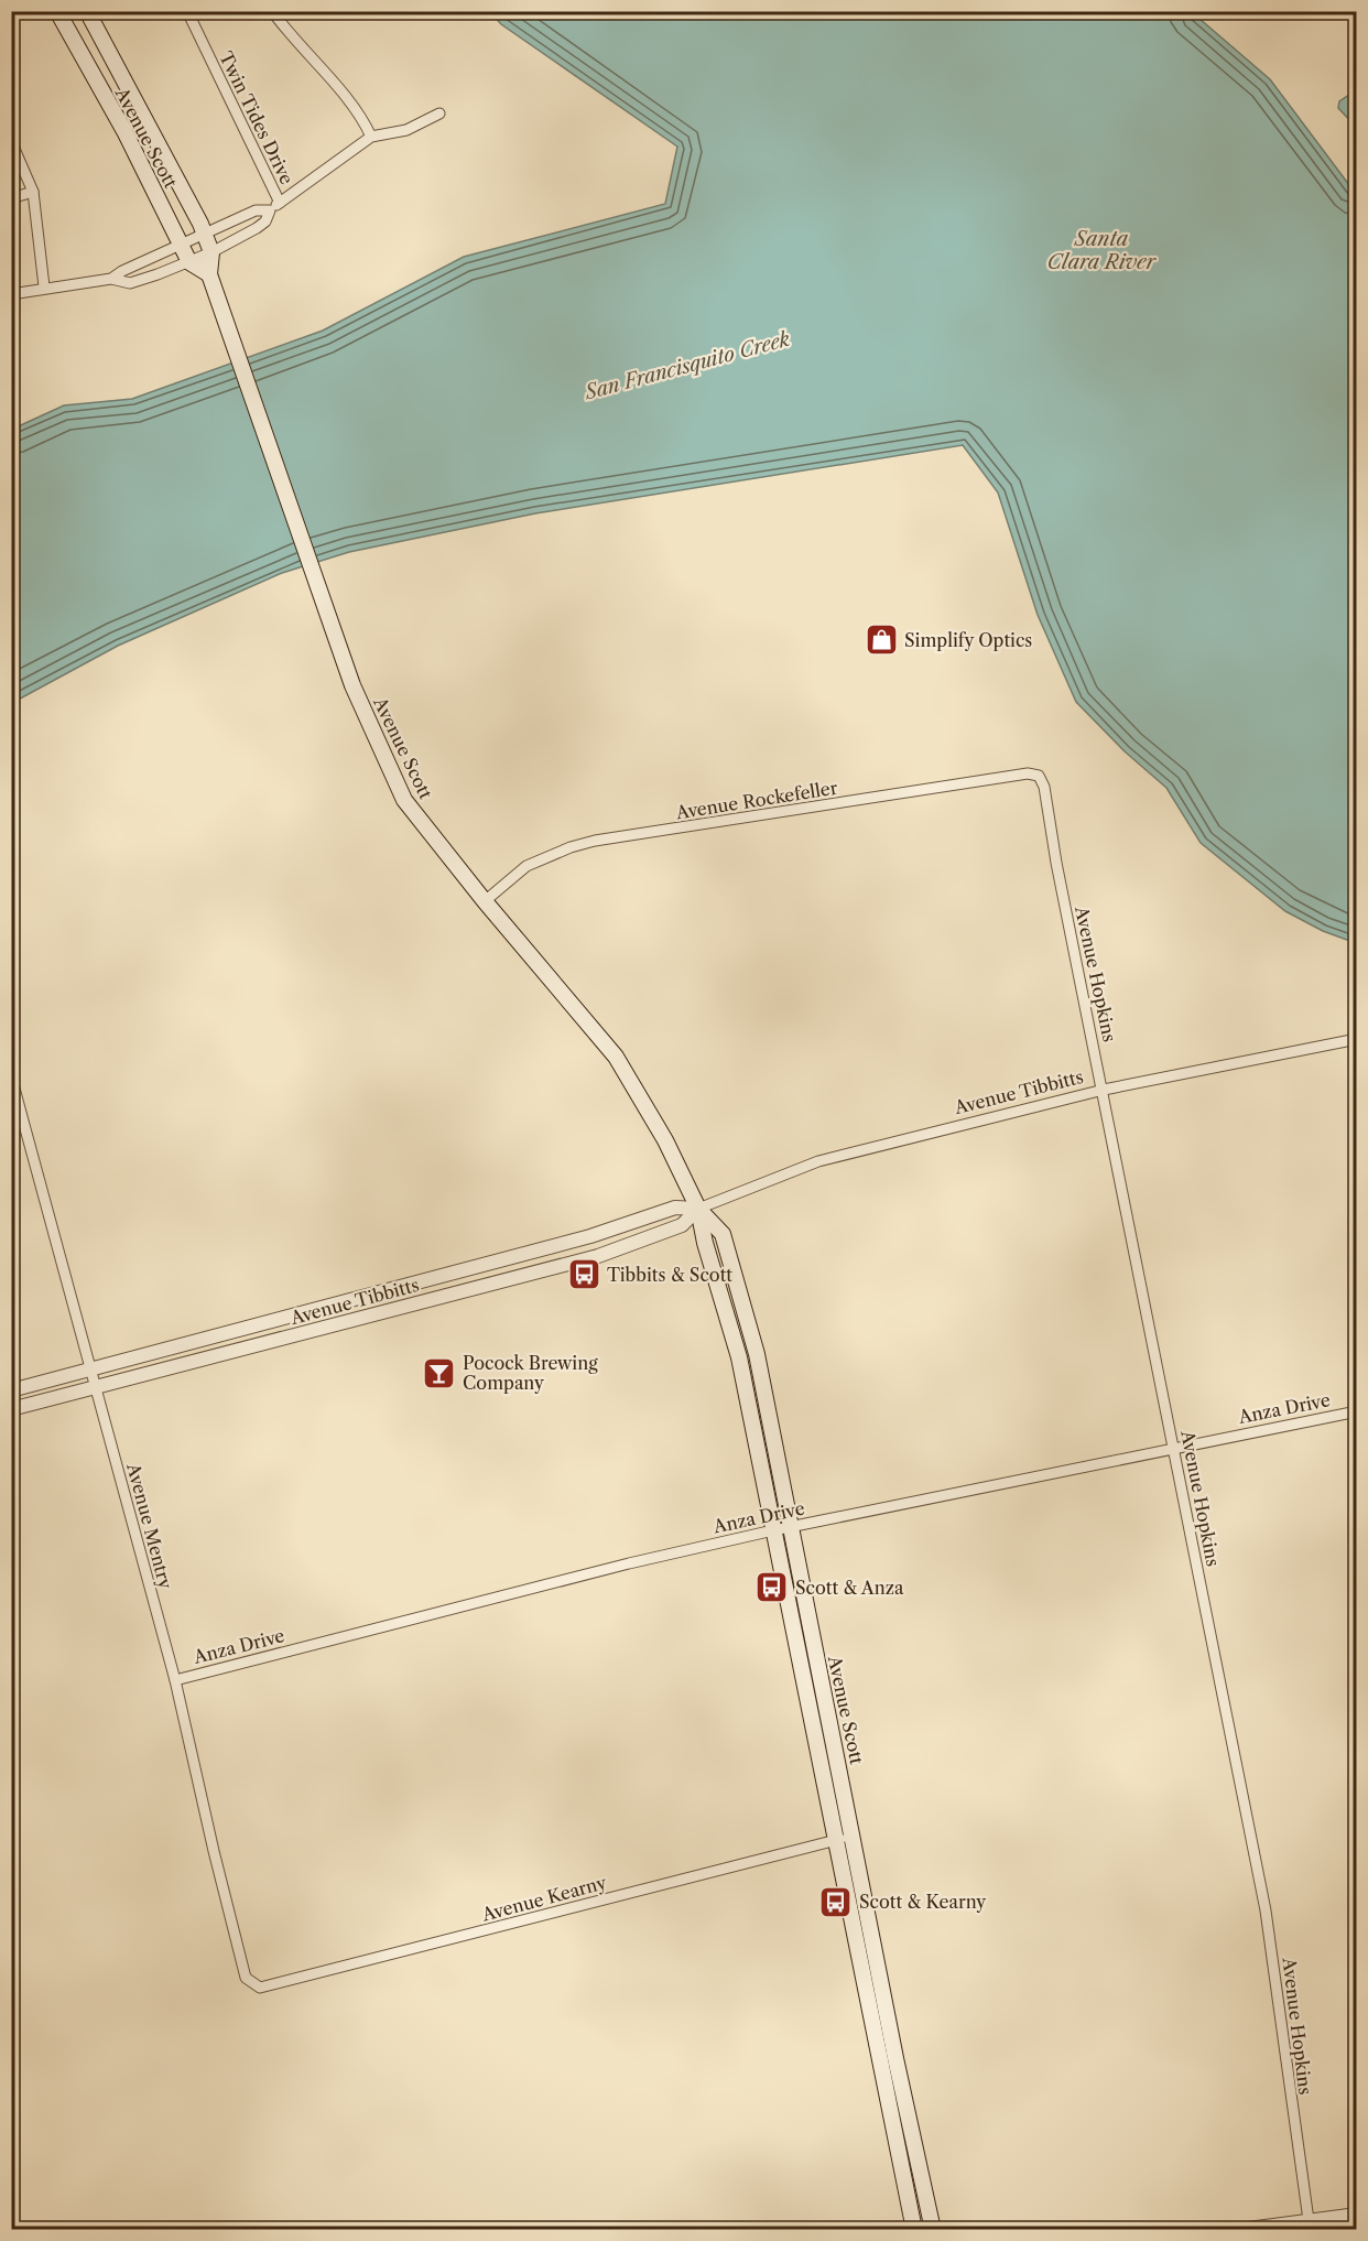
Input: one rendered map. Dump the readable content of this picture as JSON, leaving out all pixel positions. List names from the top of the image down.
{
  "streets": {
    "main road": ["Avenue Scott"],
    "street": [
      "Twin Tides Drive",
      "Avenue Rockefeller",
      "Avenue Hopkins",
      "Avenue Tibbitts",
      "Anza Drive",
      "Avenue Mentry",
      "Avenue Kearny"
    ]
  },
  "crossings": [
    ["Avenue Scott", "Avenue Rockefeller"],
    ["Avenue Scott", "Avenue Tibbitts"],
    ["Avenue Scott", "Anza Drive"],
    ["Avenue Scott", "Avenue Kearny"],
    ["Avenue Rockefeller", "Avenue Hopkins"],
    ["Avenue Hopkins", "Avenue Tibbitts"],
    ["Avenue Hopkins", "Anza Drive"],
    ["Avenue Tibbitts", "Avenue Mentry"],
    ["Anza Drive", "Avenue Mentry"],
    ["Avenue Mentry", "Avenue Kearny"]
  ],
  "water": ["Santa Clara River", "San Francisquito Creek"],
  "places": {
    "shop": ["Simplify Optics"],
    "bus stop": ["Tibbits & Scott", "Scott & Anza", "Scott & Kearny"],
    "bar": ["Pocock Brewing Company"]
  }
}
